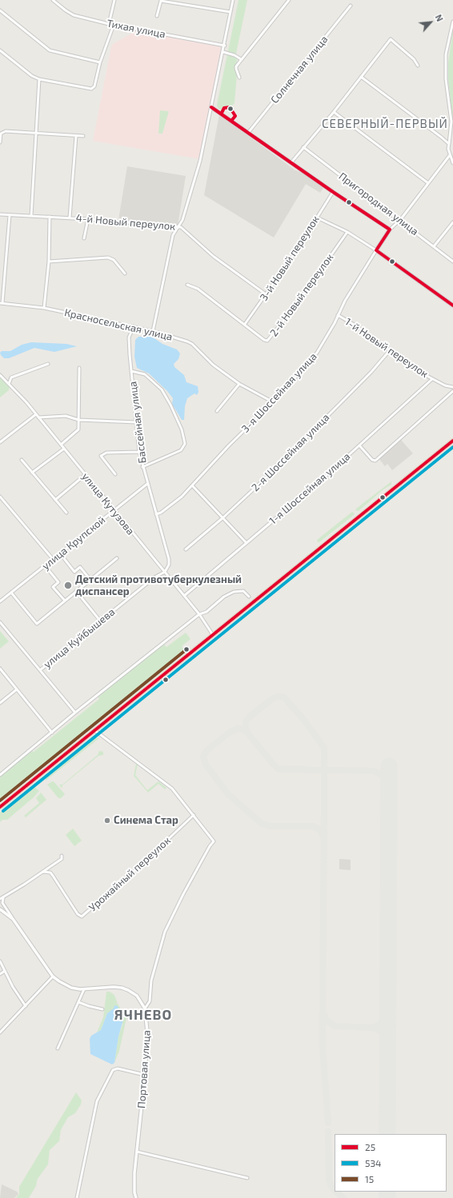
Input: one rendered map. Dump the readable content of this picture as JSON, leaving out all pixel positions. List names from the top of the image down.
{
  "streets": {
    "street": [
      "Тихая улица",
      "Солнечная улица",
      "Пригородная улица",
      "4-й Новый переулок",
      "3-й Новый переулок",
      "2-й Новый переулок",
      "Красносельская улица",
      "1-й Новый переулок",
      "3-я Шоссейная улица",
      "Бассейная улица",
      "2-я Шоссейная улица",
      "1-я Шоссейная улица",
      "улица Кутузова",
      "улица Крупской",
      "улица Куйбышева",
      "Урожайный переулок",
      "Портовая улица"
    ]
  },
  "crossings": [
    ["4-й Новый переулок", "3-й Новый переулок"],
    ["3-й Новый переулок", "2-й Новый переулок"],
    ["Красносельская улица", "3-я Шоссейная улица"],
    ["Красносельская улица", "Бассейная улица"],
    ["1-й Новый переулок", "3-я Шоссейная улица"],
    ["1-й Новый переулок", "2-я Шоссейная улица"],
    ["1-й Новый переулок", "1-я Шоссейная улица"],
    ["3-я Шоссейная улица", "Бассейная улица"],
    ["Бассейная улица", "улица Кутузова"],
    ["Бассейная улица", "улица Крупской"],
    ["Бассейная улица", "улица Куйбышева"],
    ["1-я Шоссейная улица", "улица Кутузова"],
    ["улица Кутузова", "улица Крупской"],
    ["улица Кутузова", "улица Куйбышева"],
    ["Урожайный переулок", "Портовая улица"]
  ],
  "districts": ["СЕВЕРНЫЙ-ПЕРВЫЙ", "ЯЧНЕВО"],
  "places": ["Детский противотуберкулезный диспансер", "Синема Стар"],
  "lines": ["transit line 25", "transit line 534", "transit line 15"],
  "legend": ["25", "534", "15"],
  "north": "top right"
}
